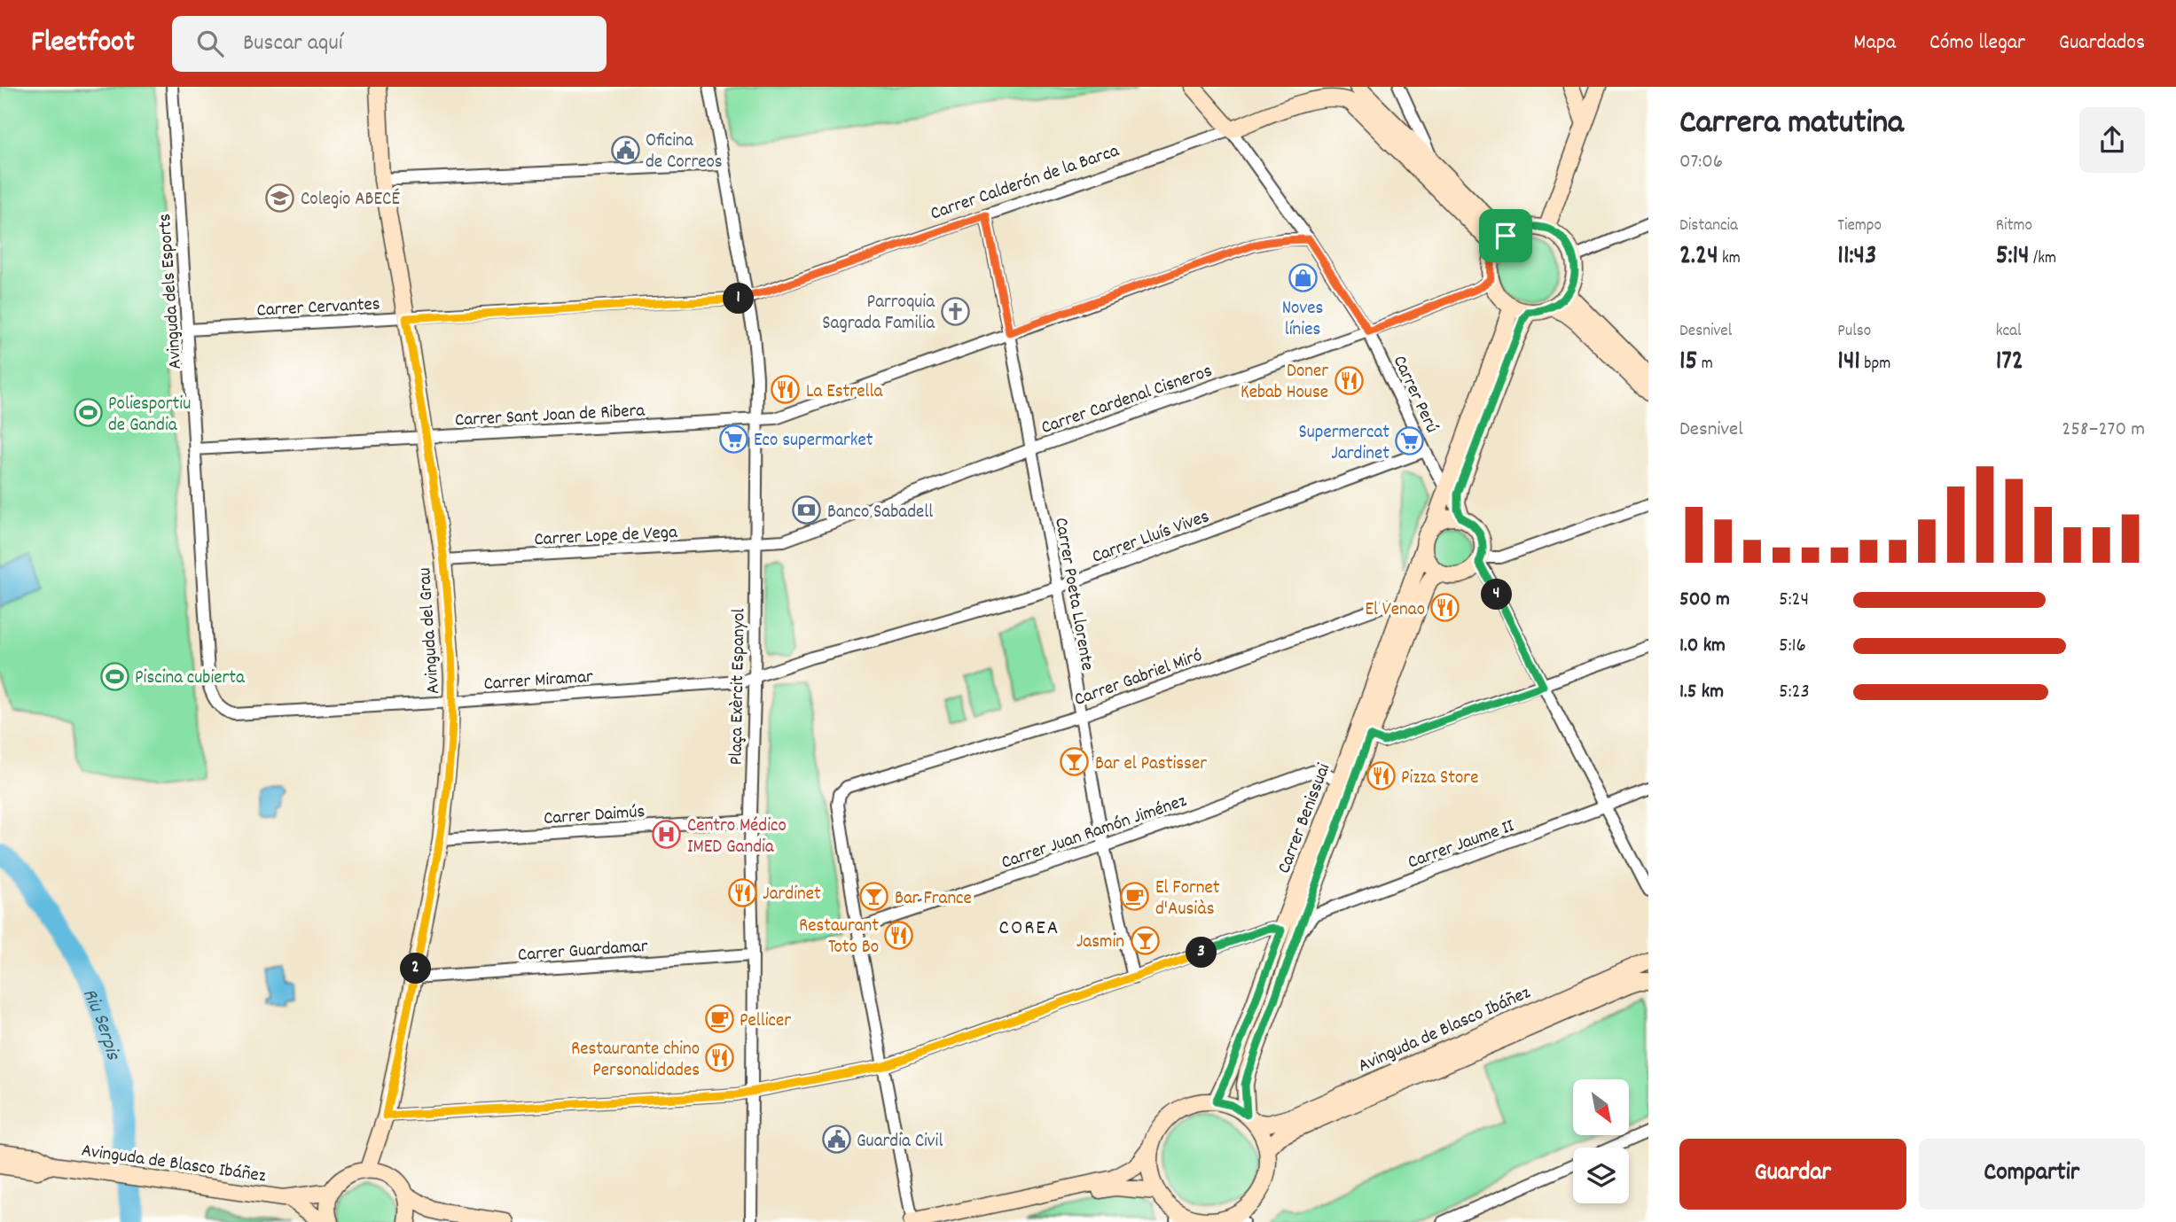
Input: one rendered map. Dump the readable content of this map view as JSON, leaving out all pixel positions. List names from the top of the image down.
{
  "streets": {
    "street": [
      "Carrer Calderón de la Barca",
      "Avinguda dels Esports",
      "Carrer Cervantes",
      "Carrer Perú",
      "Carrer Cardenal Cisneros",
      "Carrer Sant Joan de Ribera",
      "Carrer Lope de Vega",
      "Carrer Lluís Vives",
      "Carrer Poeta Llorente",
      "Avinguda del Grau",
      "Carrer Gabriel Miró",
      "Carrer Miramar",
      "Plaça Exèrcit Espanyol",
      "Carrer Daimús",
      "Carrer Benissuai",
      "Carrer Juan Ramón Jiménez",
      "Carrer Jaume II",
      "Carrer Guardamar",
      "Avinguda de Blasco Ibáñez"
    ]
  },
  "crossings": [
    ["Carrer Calderón de la Barca", "Carrer Cervantes"],
    ["Carrer Calderón de la Barca", "Carrer Perú"],
    ["Carrer Calderón de la Barca", "Carrer Poeta Llorente"],
    ["Carrer Calderón de la Barca", "Plaça Exèrcit Espanyol"],
    ["Avinguda dels Esports", "Carrer Cervantes"],
    ["Avinguda dels Esports", "Carrer Sant Joan de Ribera"],
    ["Avinguda dels Esports", "Carrer Miramar"],
    ["Carrer Cervantes", "Avinguda del Grau"],
    ["Carrer Cervantes", "Plaça Exèrcit Espanyol"],
    ["Carrer Perú", "Carrer Cardenal Cisneros"],
    ["Carrer Perú", "Carrer Sant Joan de Ribera"],
    ["Carrer Perú", "Carrer Lluís Vives"],
    ["Carrer Cardenal Cisneros", "Carrer Lope de Vega"],
    ["Carrer Cardenal Cisneros", "Carrer Poeta Llorente"],
    ["Carrer Sant Joan de Ribera", "Carrer Poeta Llorente"],
    ["Carrer Sant Joan de Ribera", "Avinguda del Grau"],
    ["Carrer Sant Joan de Ribera", "Plaça Exèrcit Espanyol"],
    ["Carrer Lope de Vega", "Avinguda del Grau"],
    ["Carrer Lope de Vega", "Plaça Exèrcit Espanyol"],
    ["Carrer Lluís Vives", "Carrer Poeta Llorente"],
    ["Carrer Lluís Vives", "Carrer Miramar"],
    ["Carrer Poeta Llorente", "Carrer Gabriel Miró"],
    ["Carrer Poeta Llorente", "Carrer Juan Ramón Jiménez"],
    ["Avinguda del Grau", "Carrer Miramar"],
    ["Avinguda del Grau", "Carrer Daimús"],
    ["Avinguda del Grau", "Carrer Guardamar"],
    ["Carrer Gabriel Miró", "Carrer Benissuai"],
    ["Carrer Gabriel Miró", "Carrer Juan Ramón Jiménez"],
    ["Carrer Miramar", "Plaça Exèrcit Espanyol"],
    ["Plaça Exèrcit Espanyol", "Carrer Daimús"],
    ["Plaça Exèrcit Espanyol", "Carrer Guardamar"],
    ["Carrer Benissuai", "Carrer Juan Ramón Jiménez"],
    ["Carrer Benissuai", "Carrer Jaume II"],
    ["Carrer Benissuai", "Avinguda de Blasco Ibáñez"]
  ],
  "districts": ["COREA"],
  "water": ["Riu Serpis"],
  "places": {
    "public building": ["Oficina de Correos", "Guardia Civil"],
    "school or university": ["Colegio ABECÉ"],
    "shop": ["Noves línies"],
    "church": ["Parroquia Sagrada Familia"],
    "restaurant": [
      "Doner Kebab House",
      "La Estrella",
      "El Venao",
      "Pizza Store",
      "Jardinet",
      "Restaurant Toto Bo",
      "Restaurante chino Personalidades"
    ],
    "sports": ["Poliesportiu de Gandia", "Piscina cubierta"],
    "supermarket": ["Eco supermarket", "Supermercat Jardinet"],
    "bank": ["Banco Sabadell"],
    "bar": ["Bar el Pastisser", "Bar France", "Jasmin"],
    "hospital": ["Centro Médico IMED Gandia"],
    "cafe": ["El Fornet d'Ausiàs", "Pellicer"]
  },
  "north": "bottom right",
  "page": {
    "header": "Fleetfoot",
    "search": "Buscar aquí",
    "nav": ["Mapa", "Cómo llegar", "Guardados"],
    "heading": ["Carrera matutina", "07:06"],
    "stats": [
      ["Distancia", "2.24 km"],
      ["Tiempo", "11:43"],
      ["Ritmo", "5:14 /km"],
      ["Desnivel", "15 m"],
      ["Pulso", "141 bpm"],
      ["kcal", "172"]
    ],
    "pins": [
      "1",
      "4",
      "3",
      "2"
    ],
    "chart": ["Desnivel", "258–270 m"],
    "list": [
      {
        "name": "500 m",
        "note": "5:24"
      },
      {
        "name": "1.0 km",
        "note": "5:16"
      },
      {
        "name": "1.5 km",
        "note": "5:23"
      }
    ],
    "buttons": ["Guardar", "Compartir"]
  }
}
